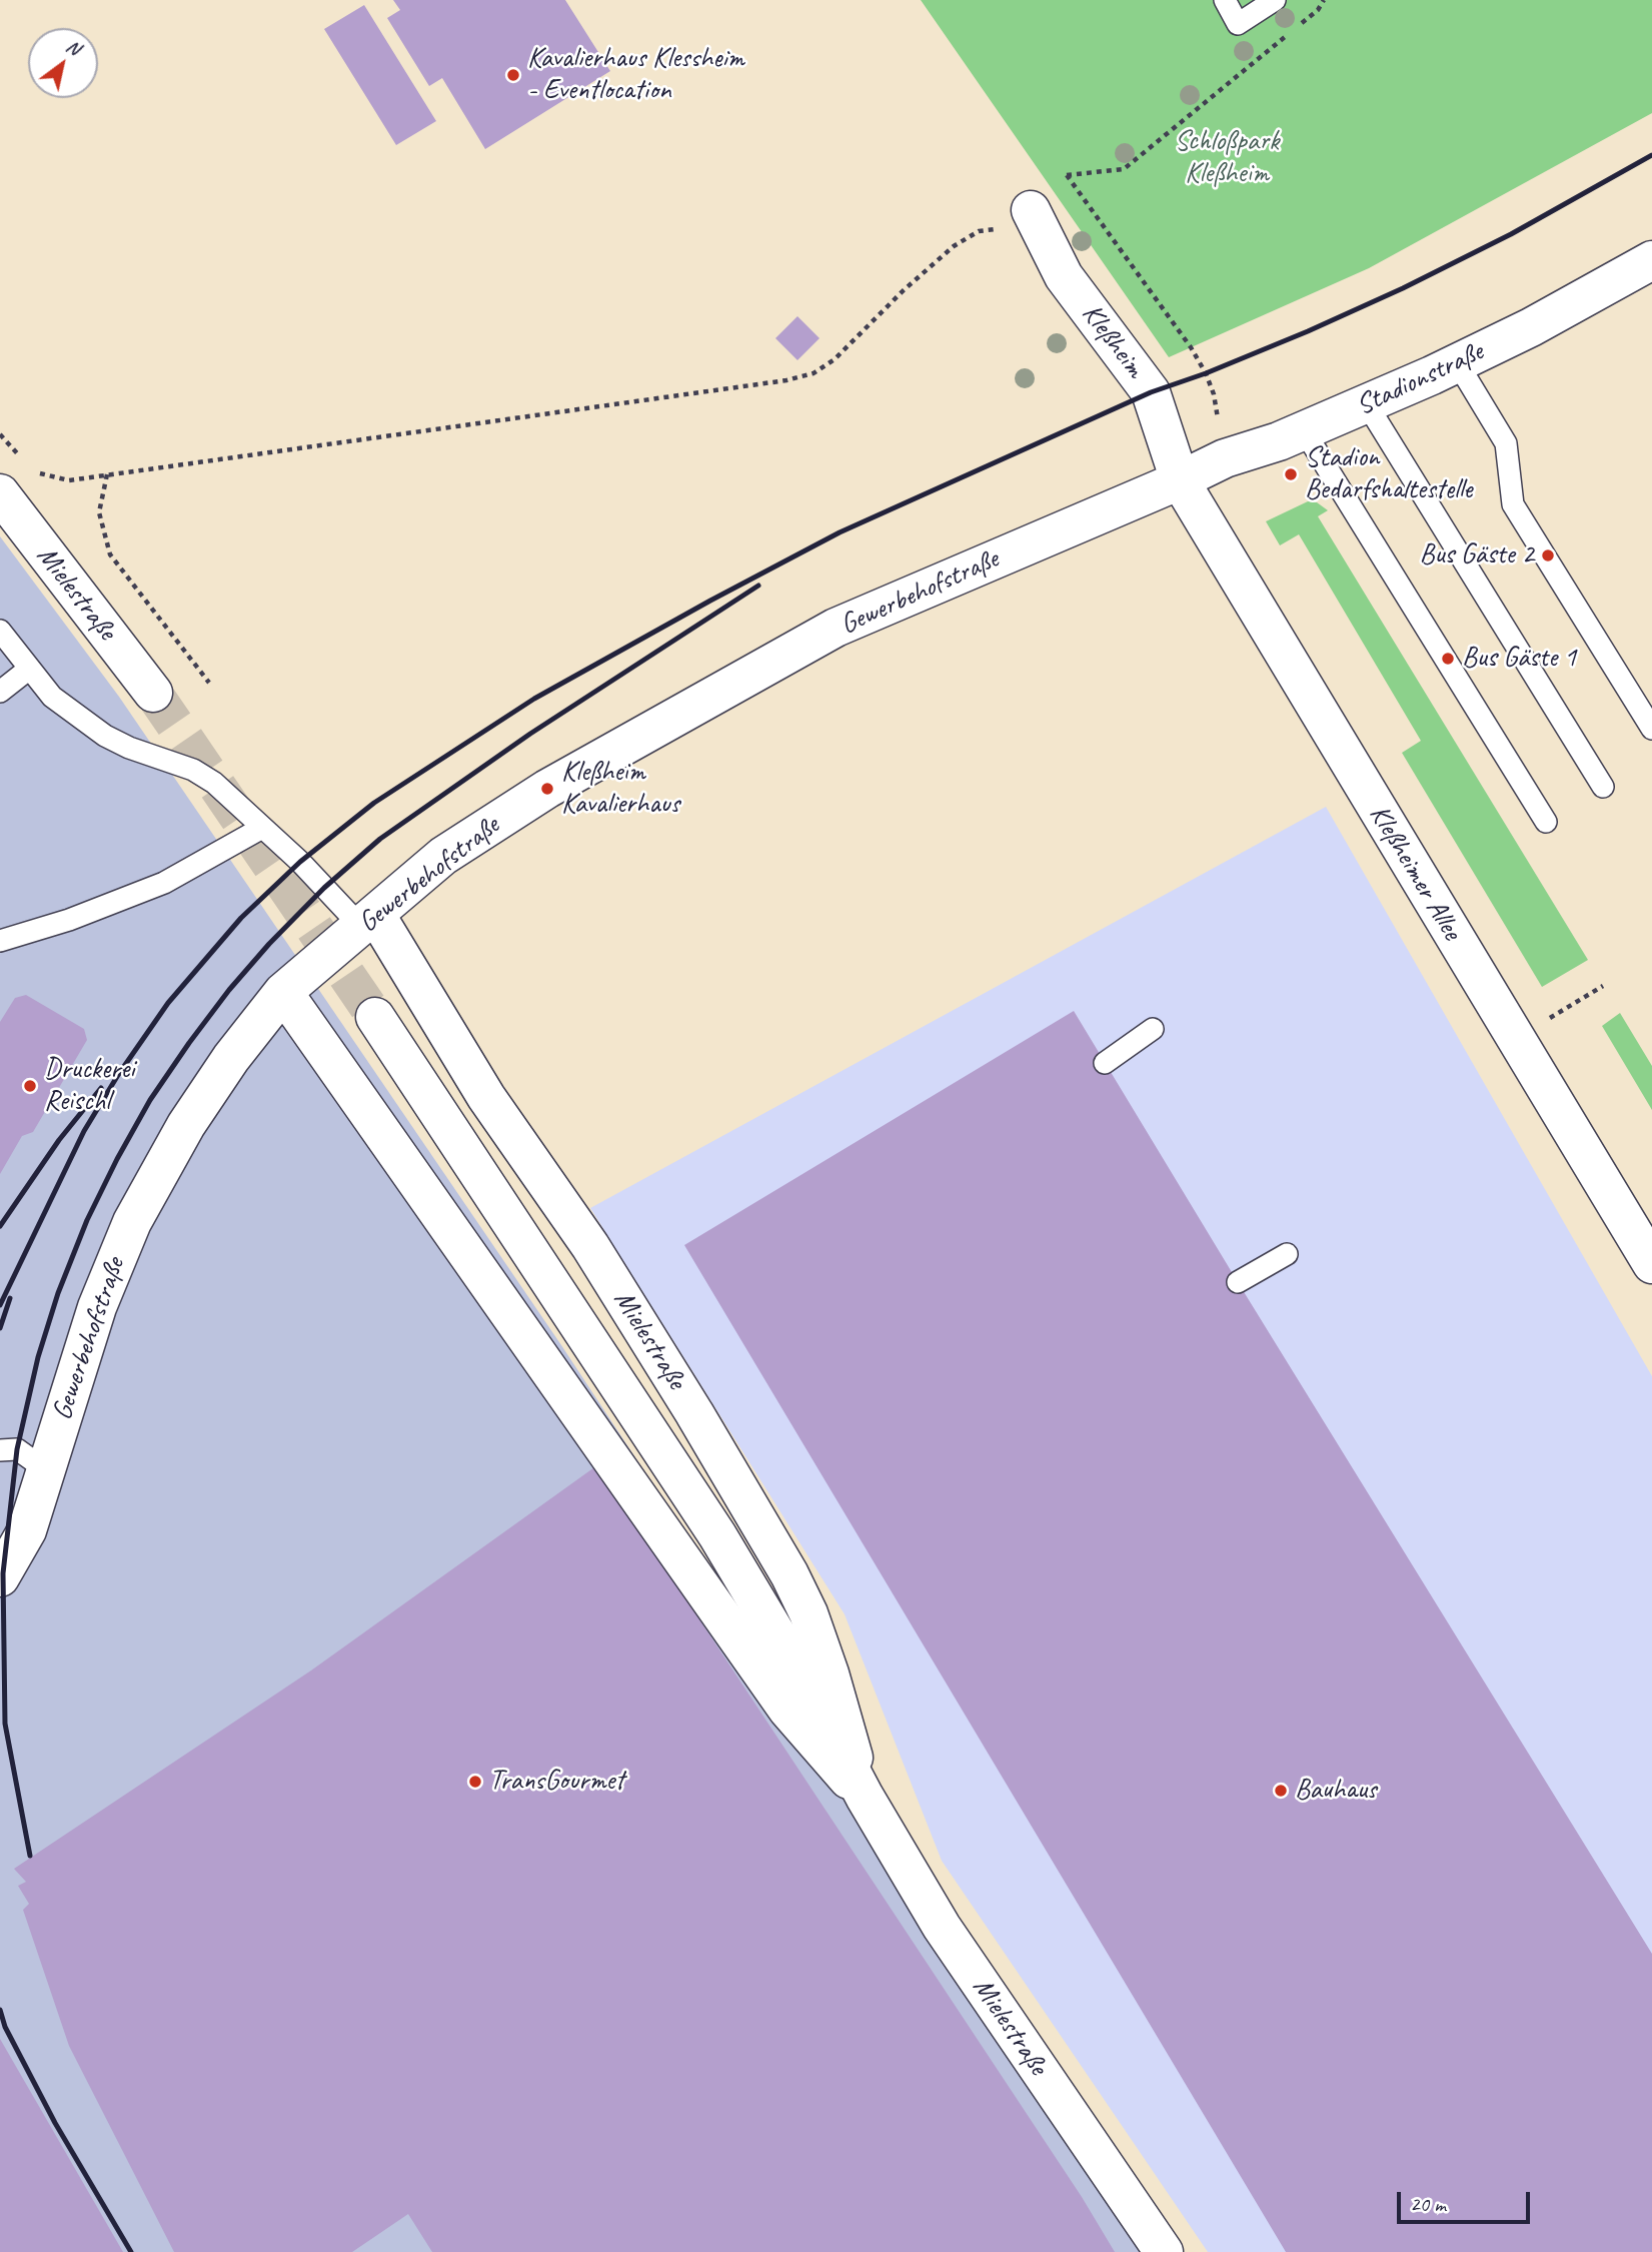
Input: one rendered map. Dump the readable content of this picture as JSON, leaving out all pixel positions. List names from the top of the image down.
{
  "streets": {
    "street": [
      "Kleßheim",
      "Stadionstraße",
      "Gewerbehofstraße",
      "Mielestraße",
      "Kleßheimer Allee"
    ]
  },
  "crossings": [
    ["Kleßheim", "Stadionstraße"],
    ["Kleßheim", "Gewerbehofstraße"],
    ["Kleßheim", "Kleßheimer Allee"],
    ["Stadionstraße", "Gewerbehofstraße"],
    ["Stadionstraße", "Kleßheimer Allee"],
    ["Gewerbehofstraße", "Mielestraße"],
    ["Gewerbehofstraße", "Kleßheimer Allee"]
  ],
  "parks": ["Schloßpark Kleßheim"],
  "places": [
    "Kavalierhaus Klessheim - Eventlocation",
    "Stadion Bedarfshaltestelle",
    "Bus Gäste 2",
    "Bus Gäste 1",
    "Kleßheim Kavalierhaus",
    "Druckerei Reischl",
    "TransGourmet",
    "Bauhaus"
  ],
  "scale_bar": "20 m",
  "north": "top right"
}
